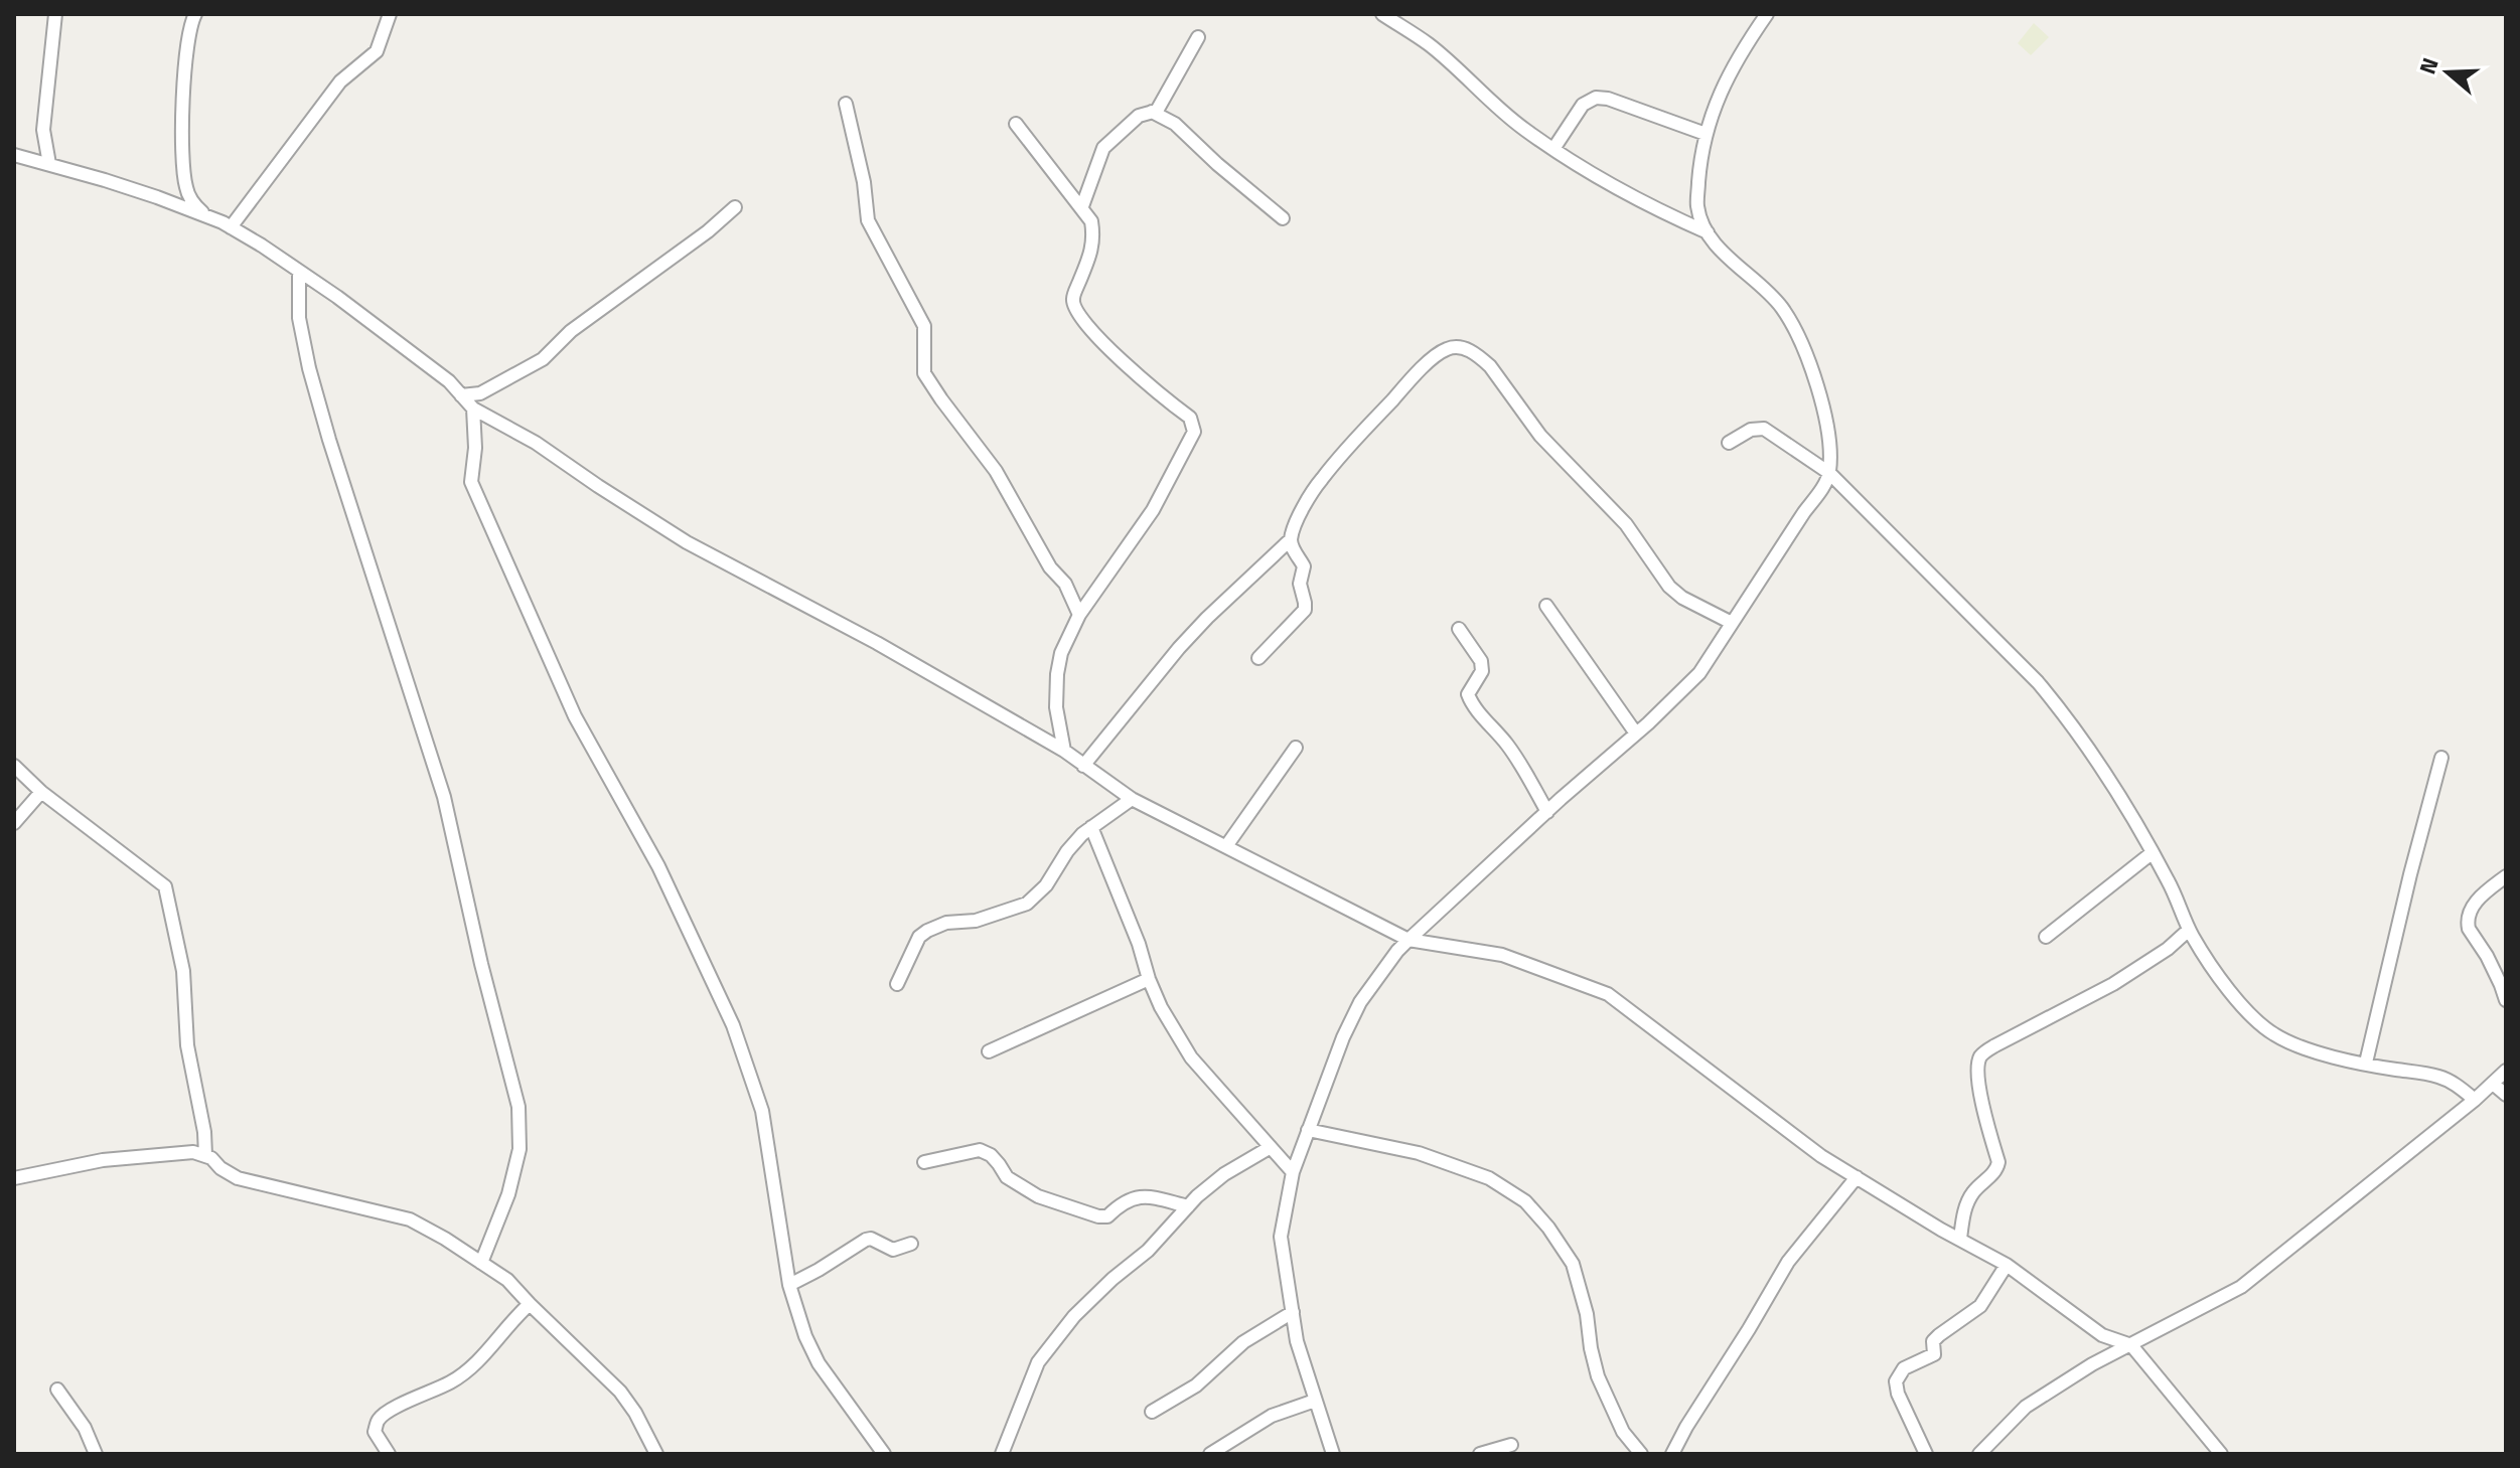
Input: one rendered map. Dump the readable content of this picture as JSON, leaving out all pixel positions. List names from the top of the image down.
{
  "north": "left"
}
